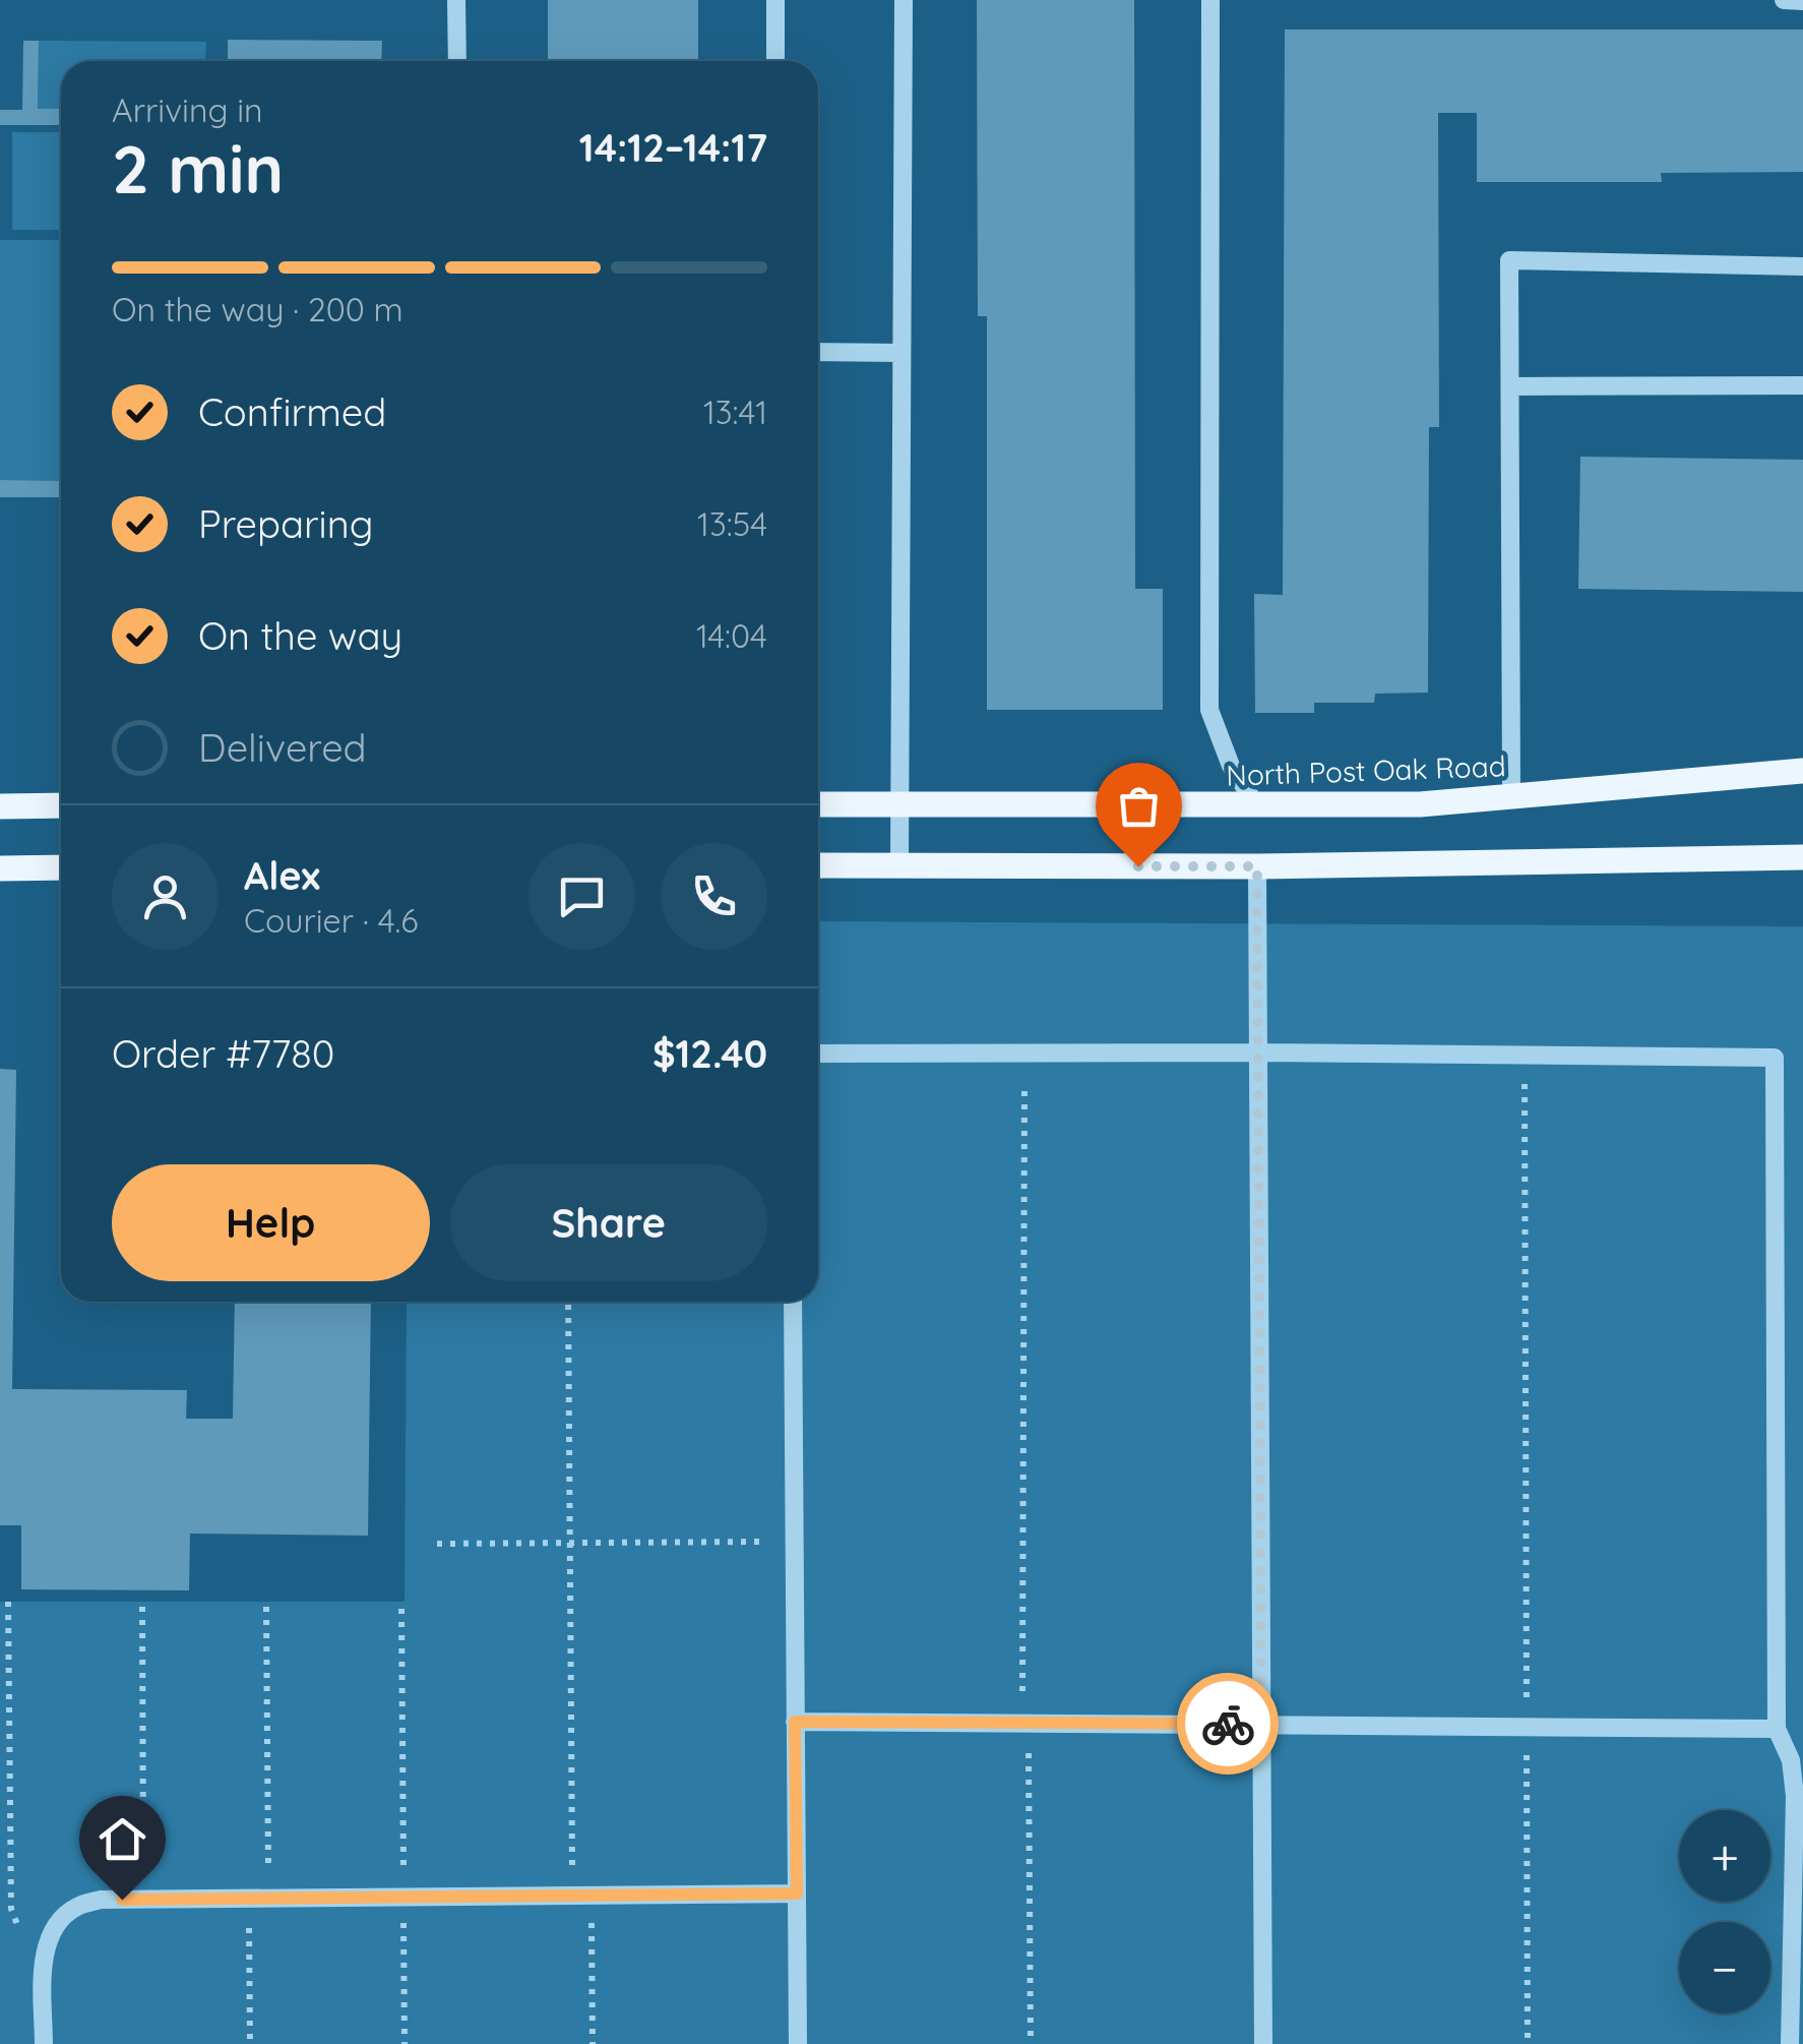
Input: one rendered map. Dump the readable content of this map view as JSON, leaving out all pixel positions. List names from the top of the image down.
{
  "streets": {
    "main road": ["North Post Oak Road"]
  },
  "page": {
    "heading": ["2 min", "Arriving in", "14:12–14:17"],
    "panel": [
      "Alex",
      "Courier · 4.6",
      "Order #7780",
      "$12.40"
    ],
    "bar": "On the way · 200 m",
    "list": [
      ["Confirmed", "13:41"],
      ["Preparing", "13:54"],
      ["On the way", "14:04"],
      "Delivered"
    ],
    "buttons": ["Help", "Share"],
    "map_buttons": ["+", "−"]
  }
}
